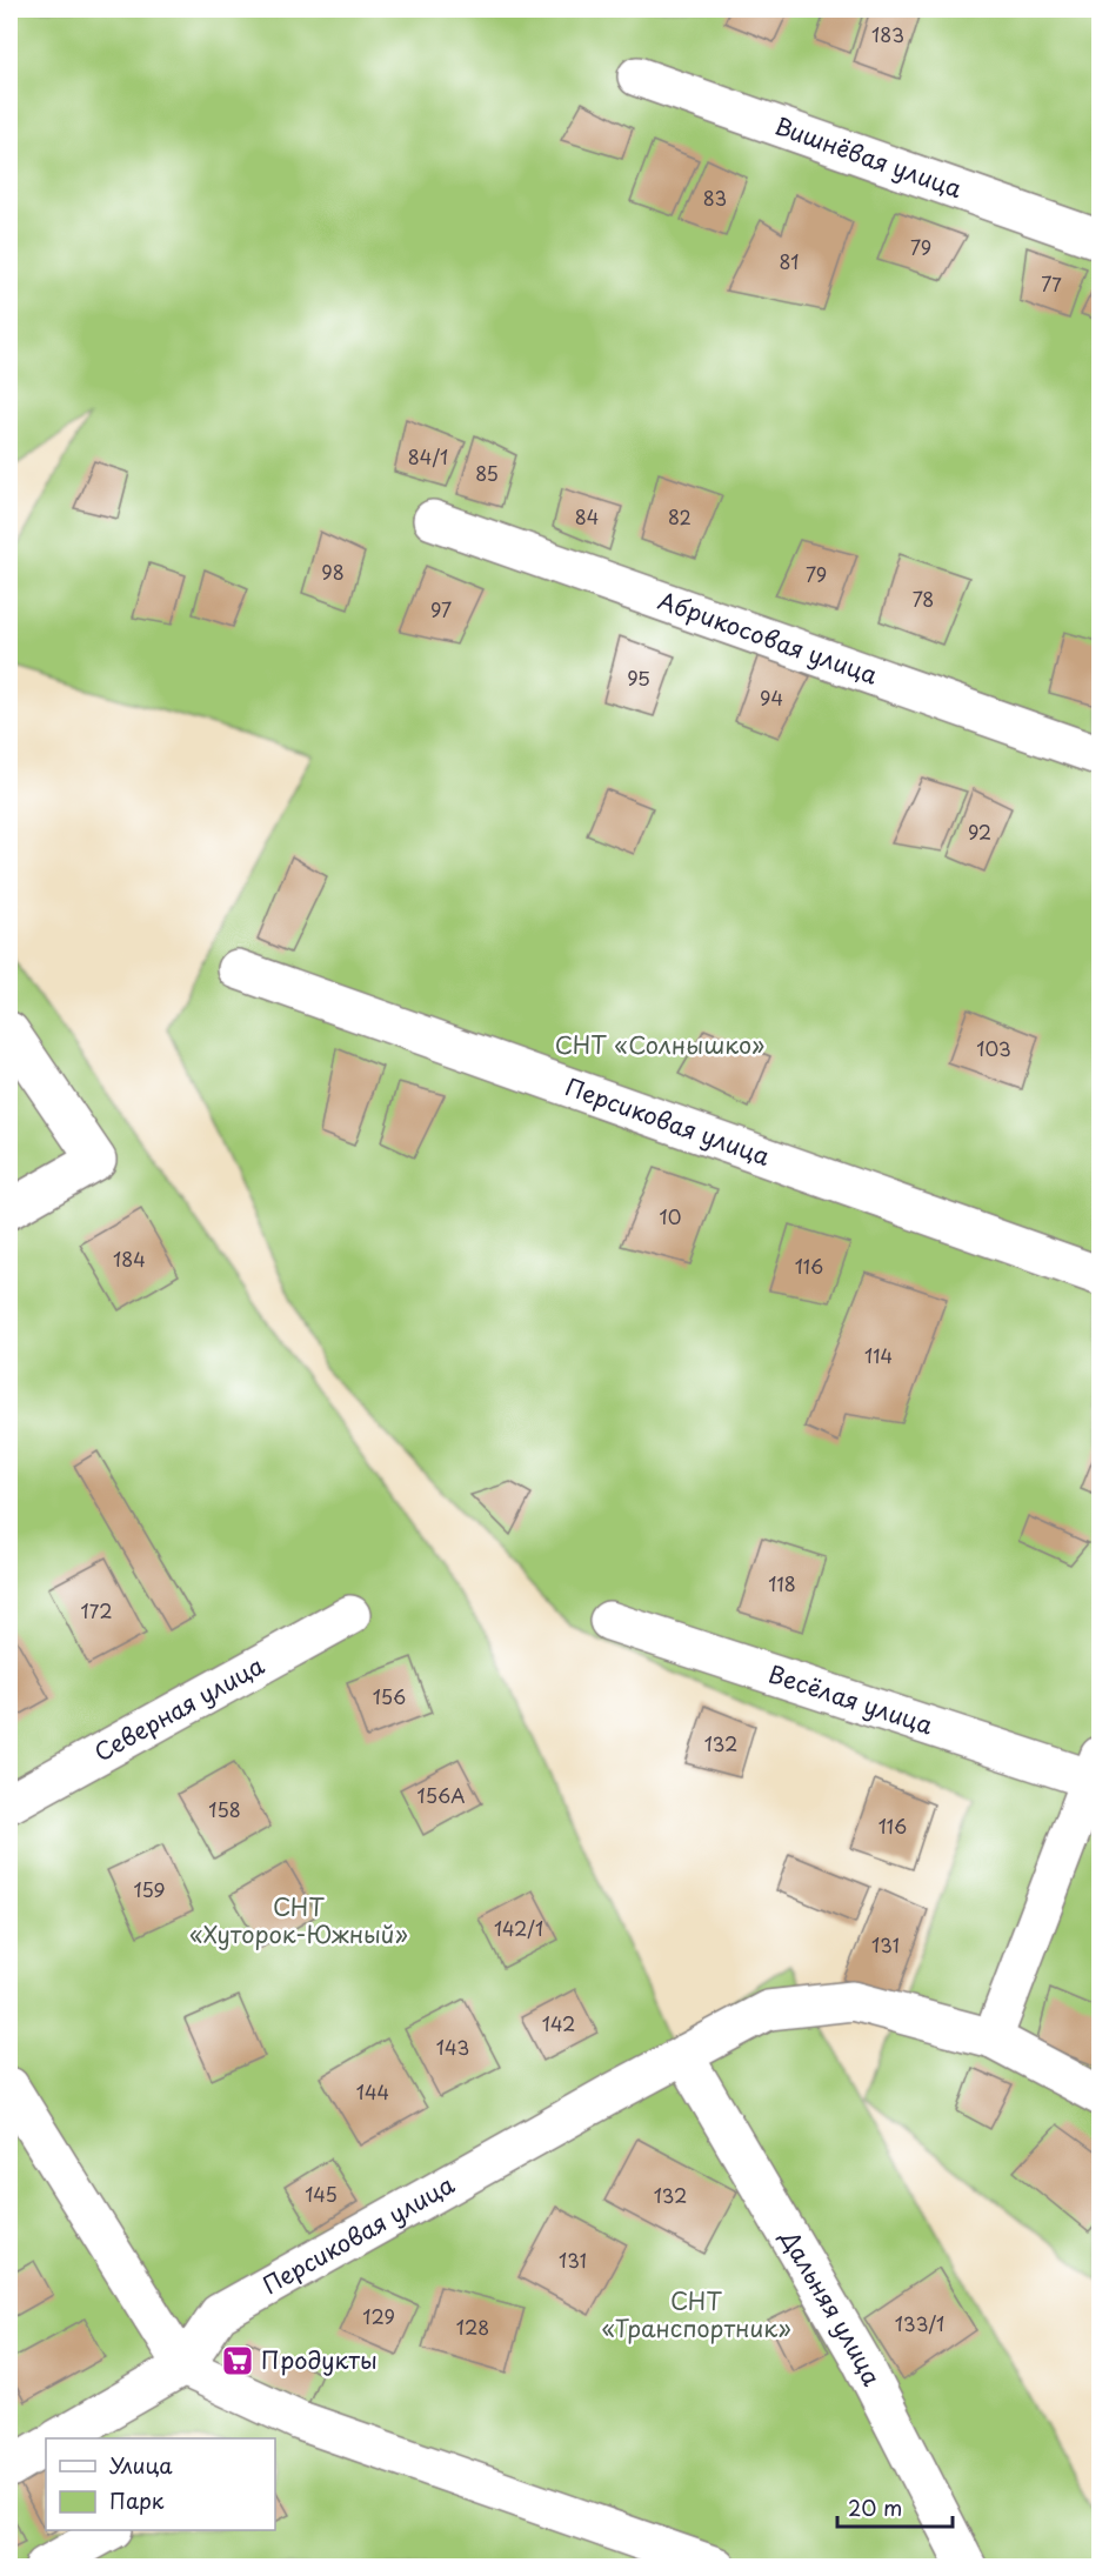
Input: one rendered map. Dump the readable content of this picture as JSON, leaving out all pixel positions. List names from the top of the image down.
{
  "streets": {
    "street": [
      "Вишнёвая улица",
      "Абрикосовая улица",
      "Персиковая улица",
      "Весёлая улица",
      "Северная улица",
      "Дальняя улица"
    ]
  },
  "crossings": [
    ["Персиковая улица", "Дальняя улица"]
  ],
  "parks": ["СНТ «Солнышко»", "СНТ «Хуторок-Южный»", "СНТ «Транспортник»"],
  "places": {
    "supermarket": ["Продукты"]
  },
  "house_numbers": [
    "183",
    "83",
    "79",
    "81",
    "77",
    "84/1",
    "85",
    "84",
    "82",
    "98",
    "79",
    "78",
    "97",
    "95",
    "94",
    "92",
    "103",
    "10",
    "184",
    "116",
    "114",
    "118",
    "172",
    "156",
    "132",
    "156А",
    "158",
    "116",
    "159",
    "142/1",
    "131",
    "142",
    "143",
    "144",
    "145",
    "132",
    "131",
    "129",
    "133/1",
    "128"
  ],
  "legend": ["Улица", "Парк"],
  "scale_bar": "20 m"
}
